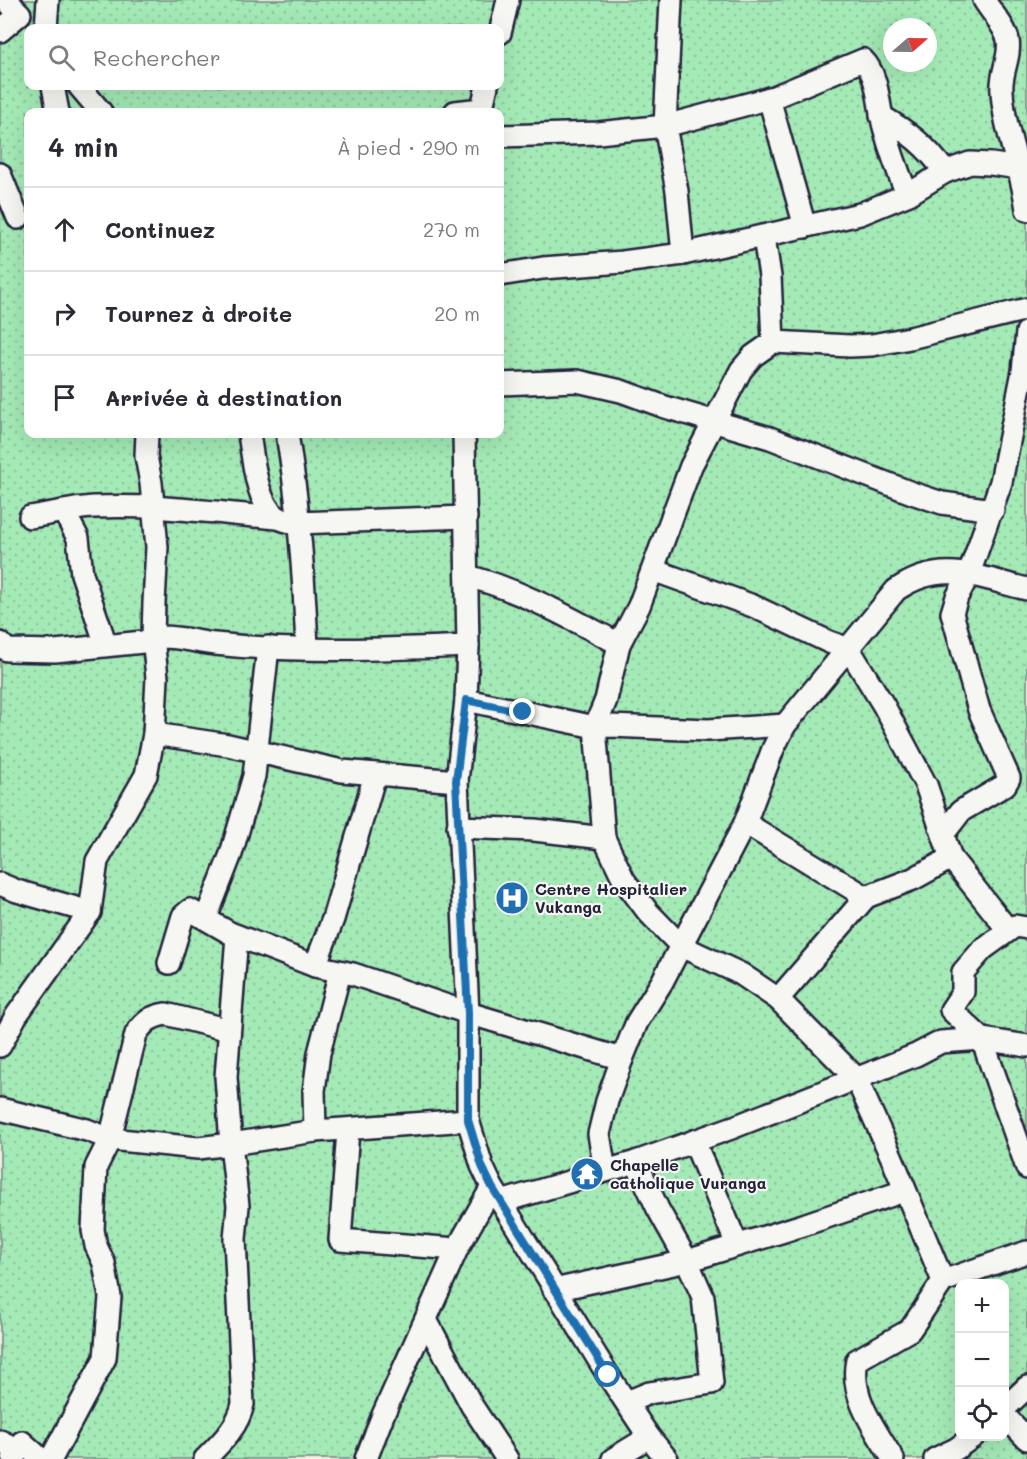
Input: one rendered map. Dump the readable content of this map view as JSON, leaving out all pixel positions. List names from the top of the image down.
{
  "places": {
    "hospital": ["Centre Hospitalier Vukanga"],
    "temple": ["Chapelle catholique Vuranga"]
  },
  "north": "right",
  "page": {
    "search": "Rechercher",
    "heading": ["4 min", "À pied · 290 m"],
    "list": [
      ["Continuez", "270 m"],
      ["Tournez à droite", "20 m"],
      "Arrivée à destination"
    ],
    "map_buttons": ["+", "−"]
  }
}
